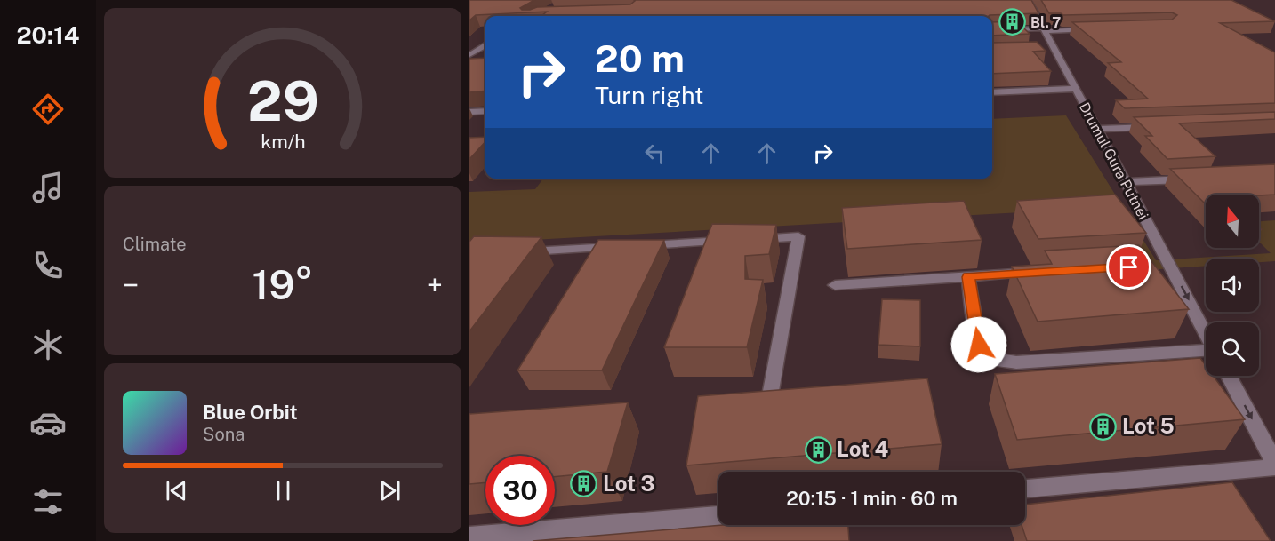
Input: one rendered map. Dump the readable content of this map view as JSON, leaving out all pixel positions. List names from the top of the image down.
{
  "streets": {
    "street": ["Drumul Gura Putnei"]
  },
  "one_way": ["Drumul Gura Putnei"],
  "places": {
    "building": [
      "Bl. 7",
      "Lot 5",
      "Lot 4",
      "Lot 3"
    ]
  },
  "north": "top",
  "page": {
    "tabs": "20:14",
    "turn": ["20 m", "Turn right"],
    "tile": "Climate",
    "heat": ["−", "19°", "+"],
    "song": ["Blue Orbit", "Sona"],
    "limit": "30",
    "trip": "20:15 · 1 min · 60 m",
    "gauge": ["29", "km/h"]
  }
}
